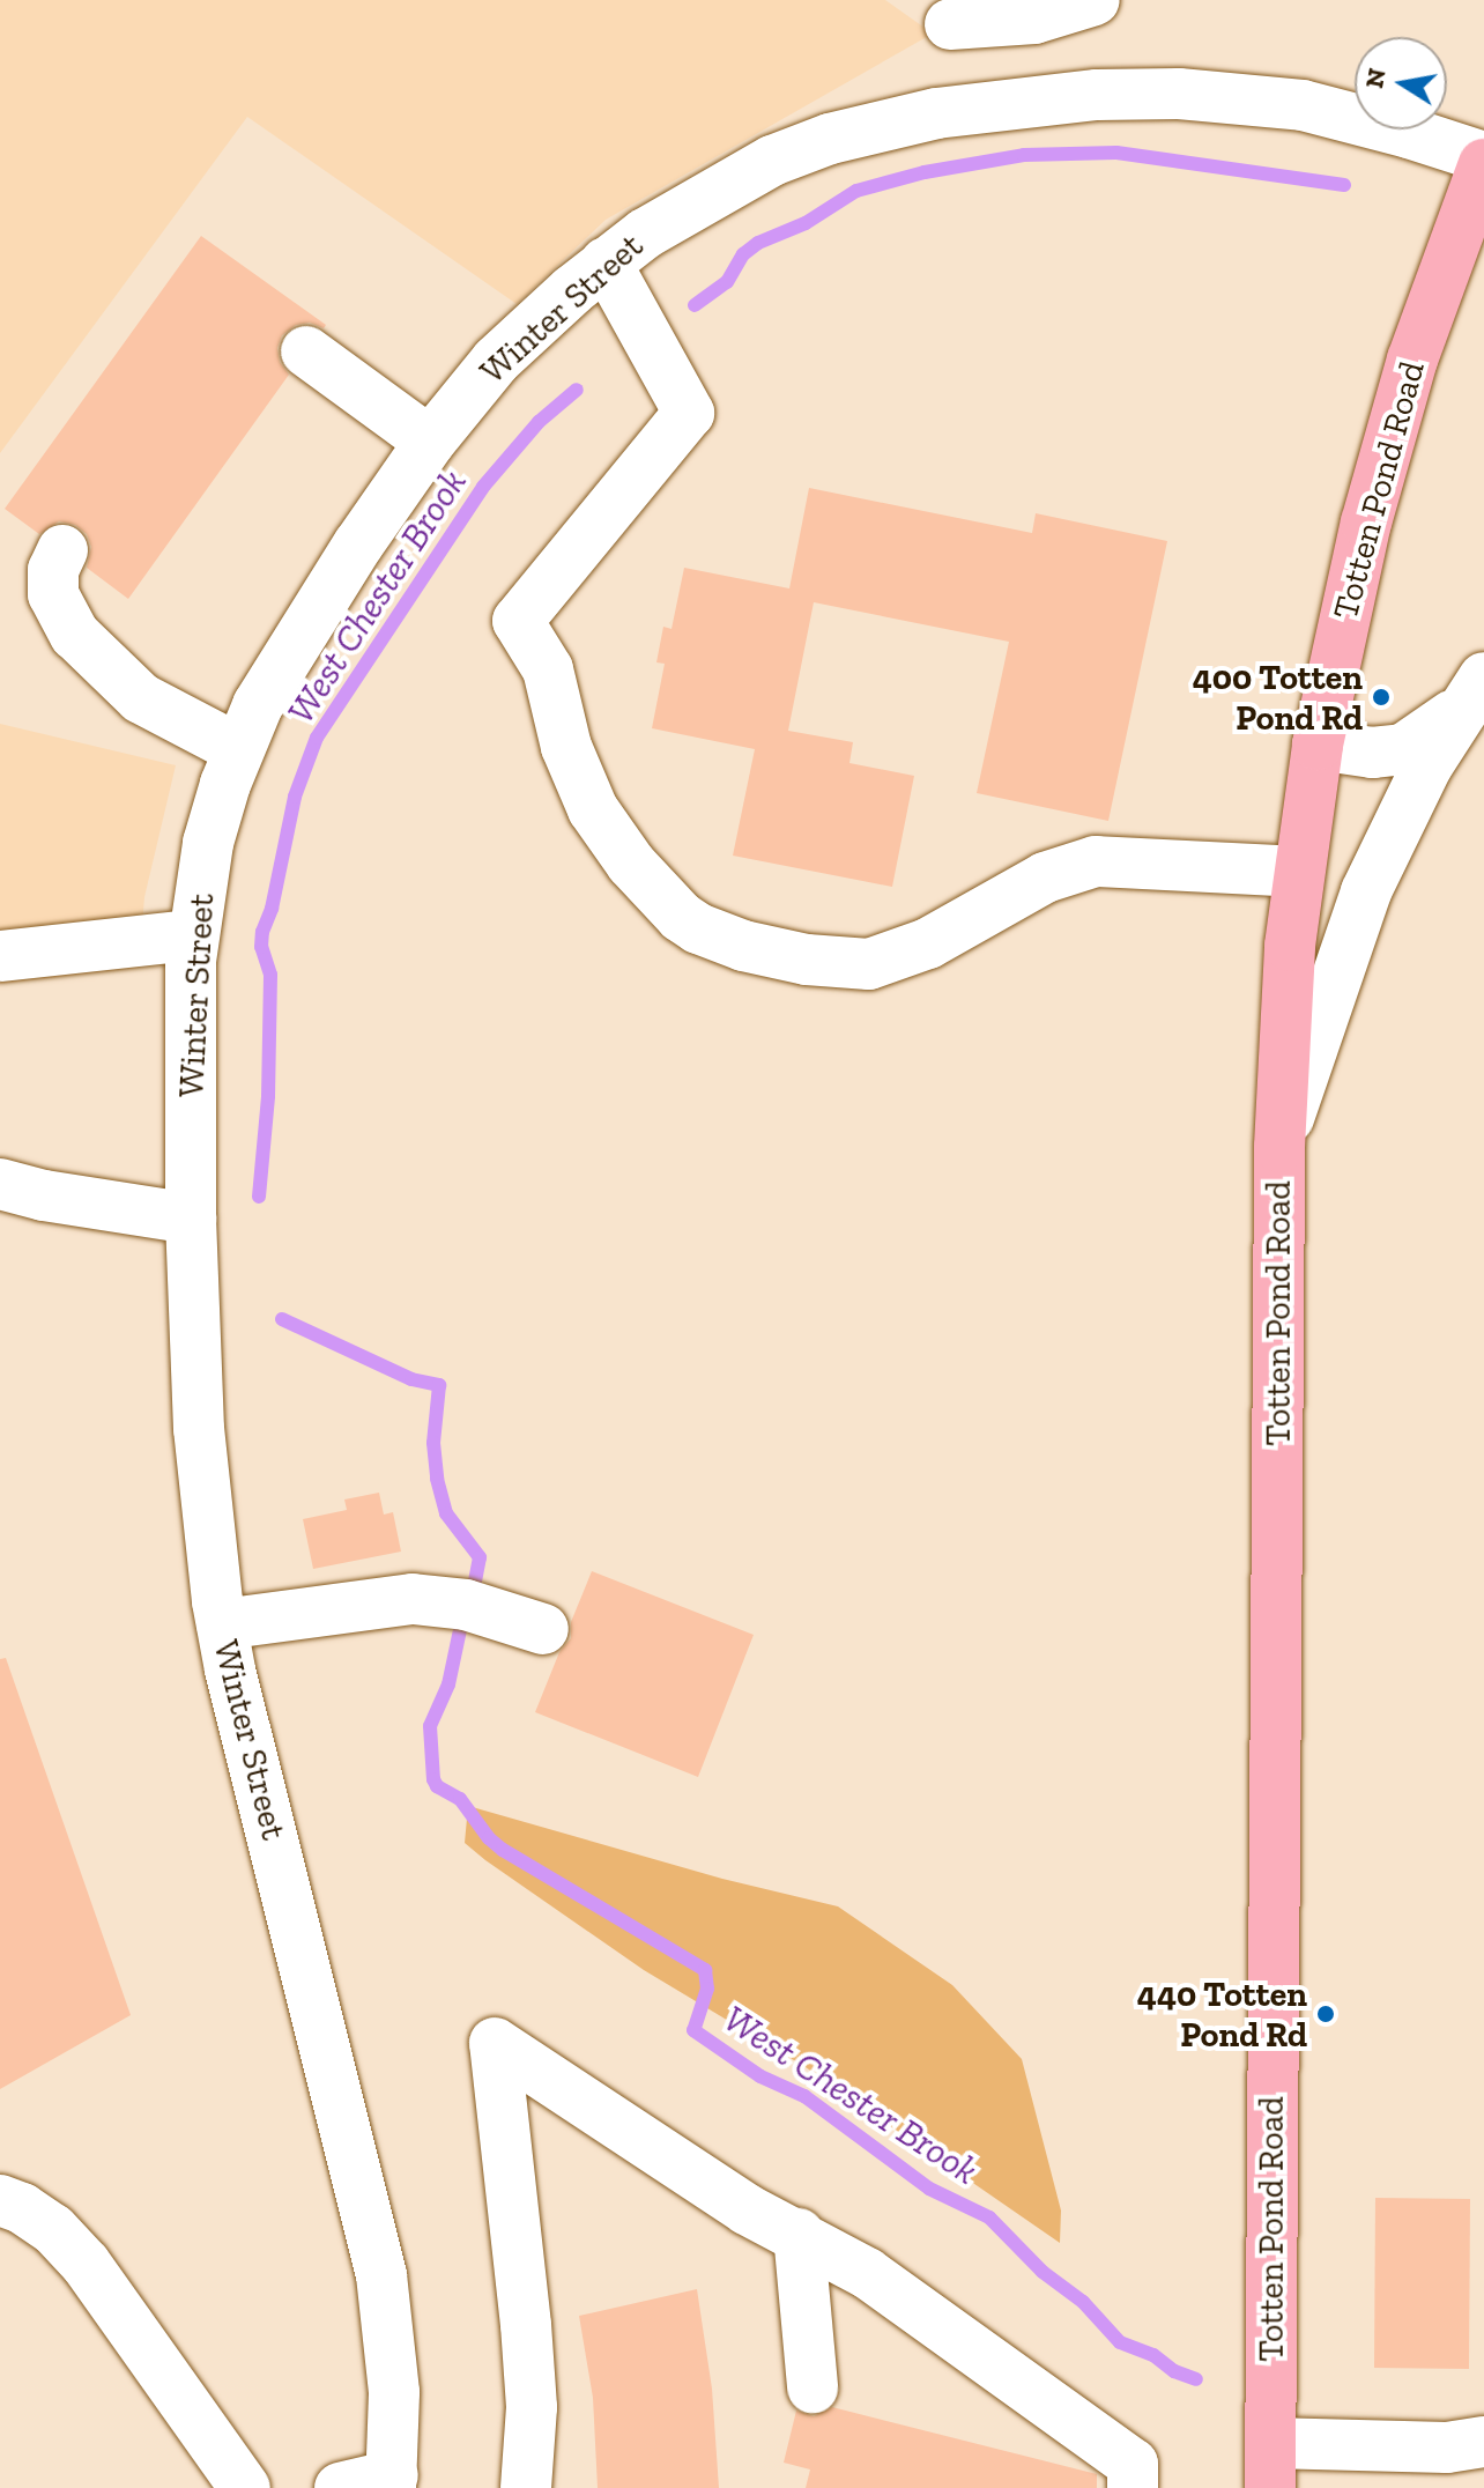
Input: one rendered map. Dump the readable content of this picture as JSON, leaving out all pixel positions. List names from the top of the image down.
{
  "streets": {
    "main road": ["Totten Pond Road"],
    "street": ["Winter Street"]
  },
  "water": ["West Chester Brook"],
  "places": ["400 Totten Pond Rd", "440 Totten Pond Rd"],
  "north": "left"
}
